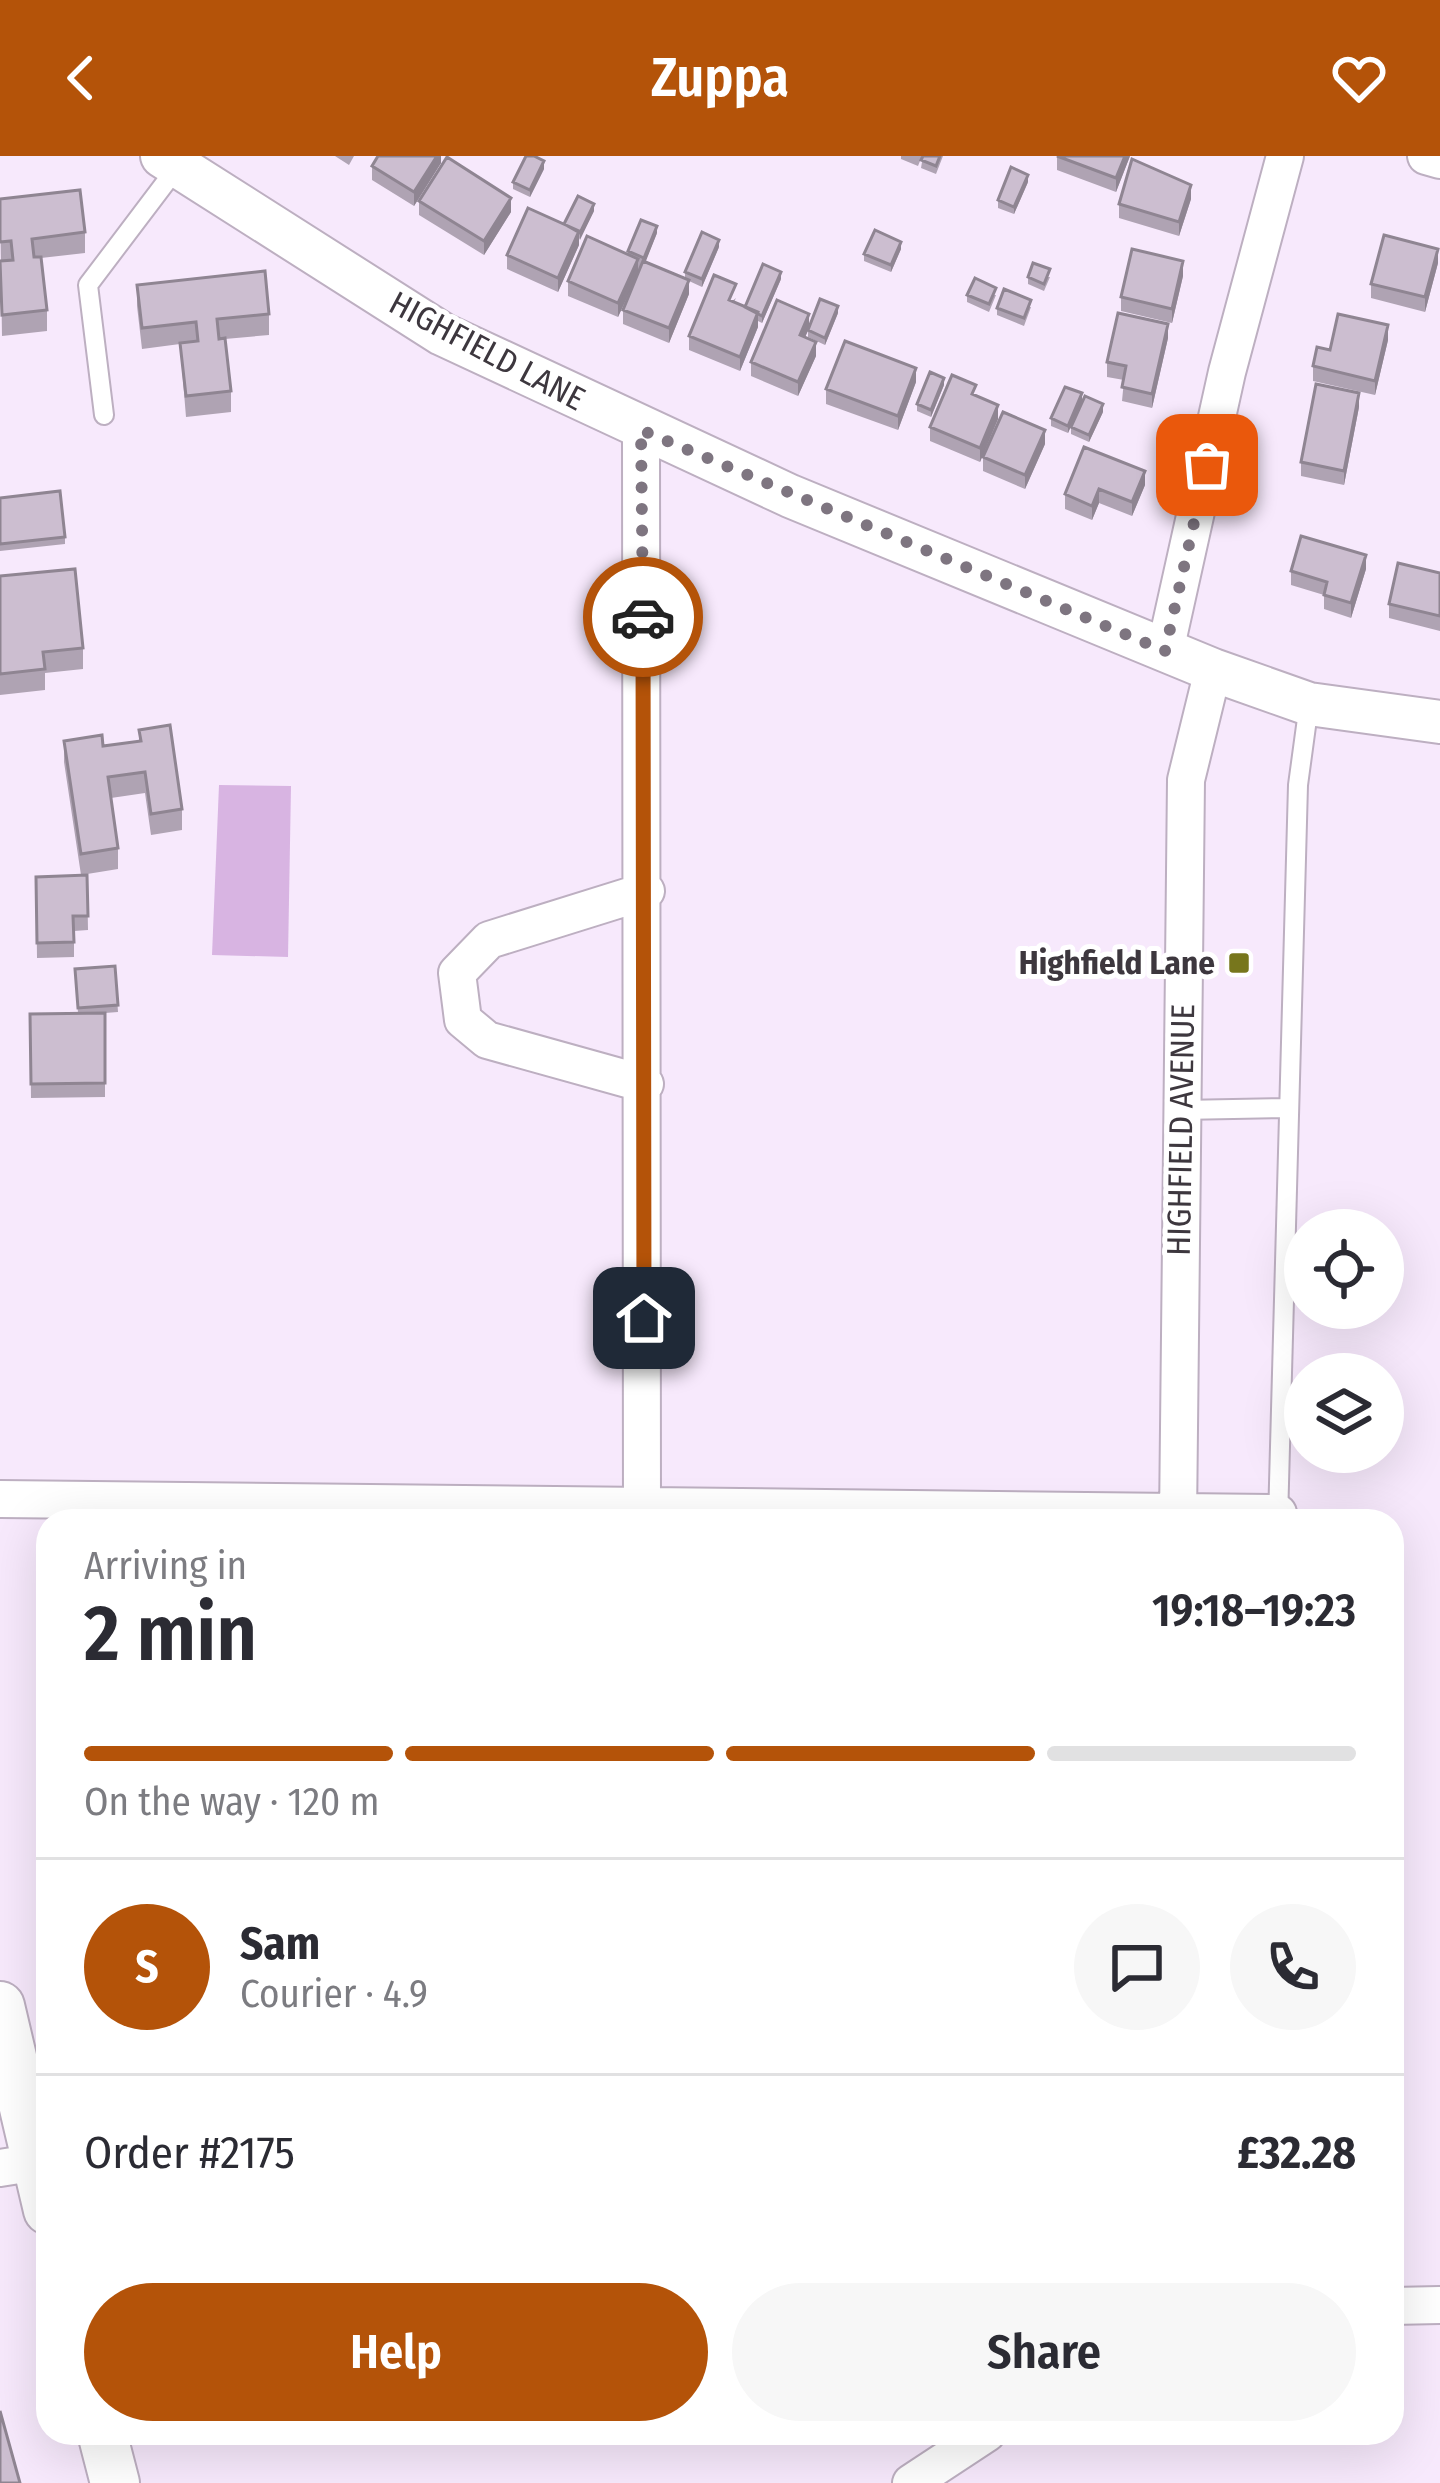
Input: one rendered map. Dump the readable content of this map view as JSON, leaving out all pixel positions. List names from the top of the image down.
{
  "streets": {
    "street": ["HIGHFIELD LANE", "HIGHFIELD AVENUE"]
  },
  "crossings": [
    ["HIGHFIELD LANE", "HIGHFIELD AVENUE"]
  ],
  "places": {
    "transit": ["Highfield Lane"]
  },
  "page": {
    "header": "Zuppa",
    "heading": ["2 min", "Arriving in", "19:18–19:23"],
    "panel": [
      "Sam",
      "Courier · 4.9",
      "Order #2175",
      "£32.28"
    ],
    "bar": "On the way · 120 m",
    "round": "S",
    "buttons": ["Help", "Share"]
  }
}
